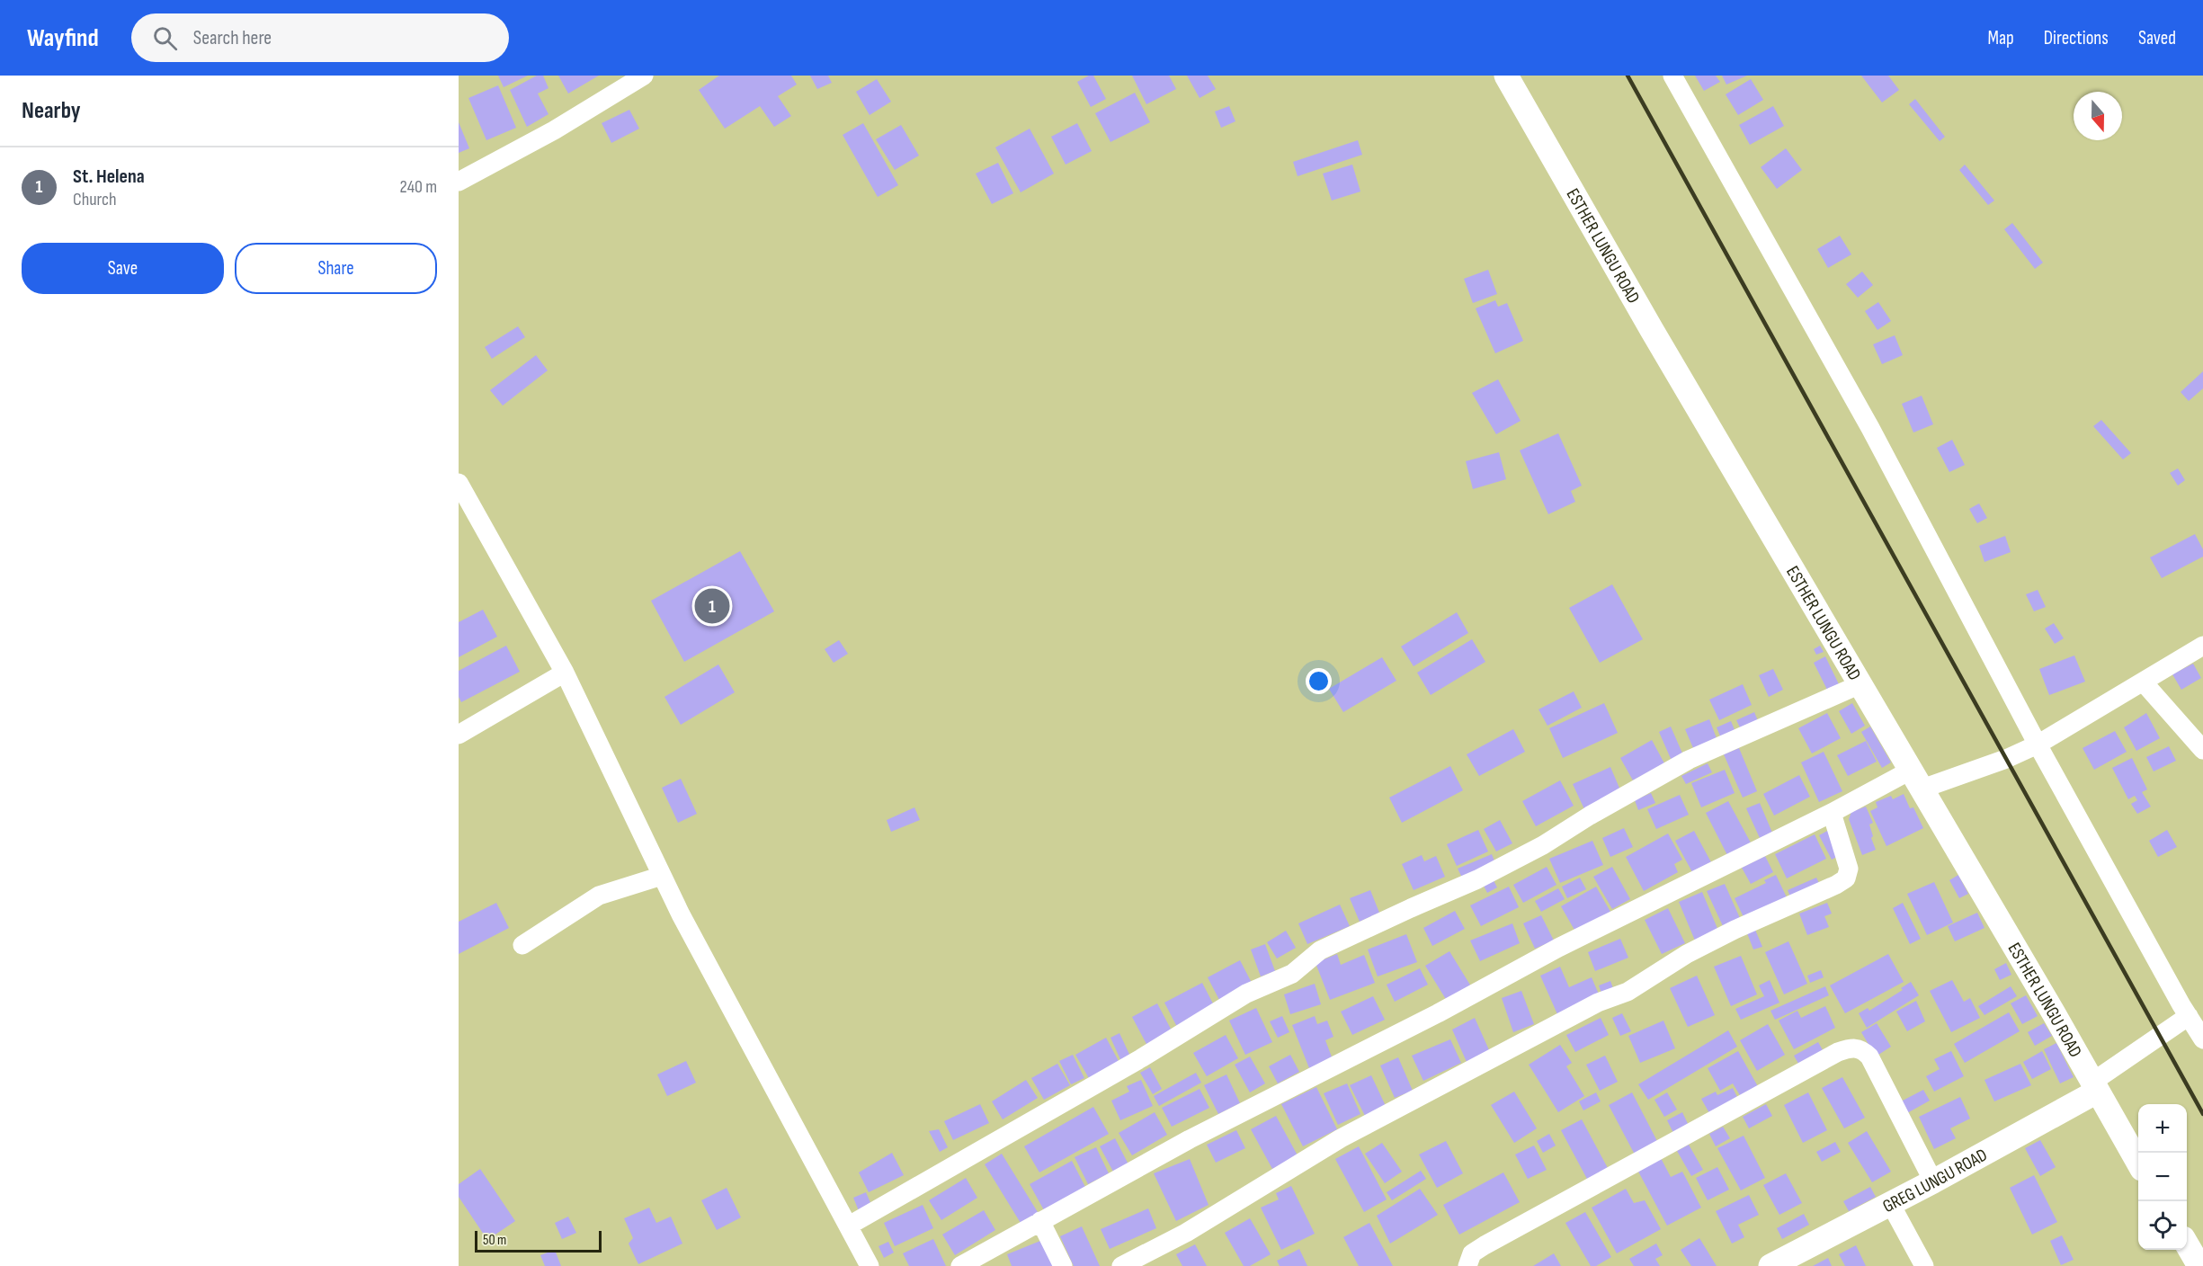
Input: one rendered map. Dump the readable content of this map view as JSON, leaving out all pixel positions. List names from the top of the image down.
{
  "streets": {
    "street": ["ESTHER LUNGU ROAD", "GREG LUNGU ROAD"]
  },
  "crossings": [
    ["ESTHER LUNGU ROAD", "GREG LUNGU ROAD"]
  ],
  "scale_bar": "50 m",
  "north": "bottom",
  "page": {
    "header": "Wayfind",
    "search": "Search here",
    "nav": ["Map", "Directions", "Saved"],
    "heading": "Nearby",
    "list": [
      {
        "mark": "1",
        "name": "St. Helena",
        "note": "Church",
        "value": "240 m"
      }
    ],
    "buttons": ["Save", "Share"],
    "pins": "1",
    "map_buttons": ["+", "−"],
    "scale": "50 m"
  }
}
